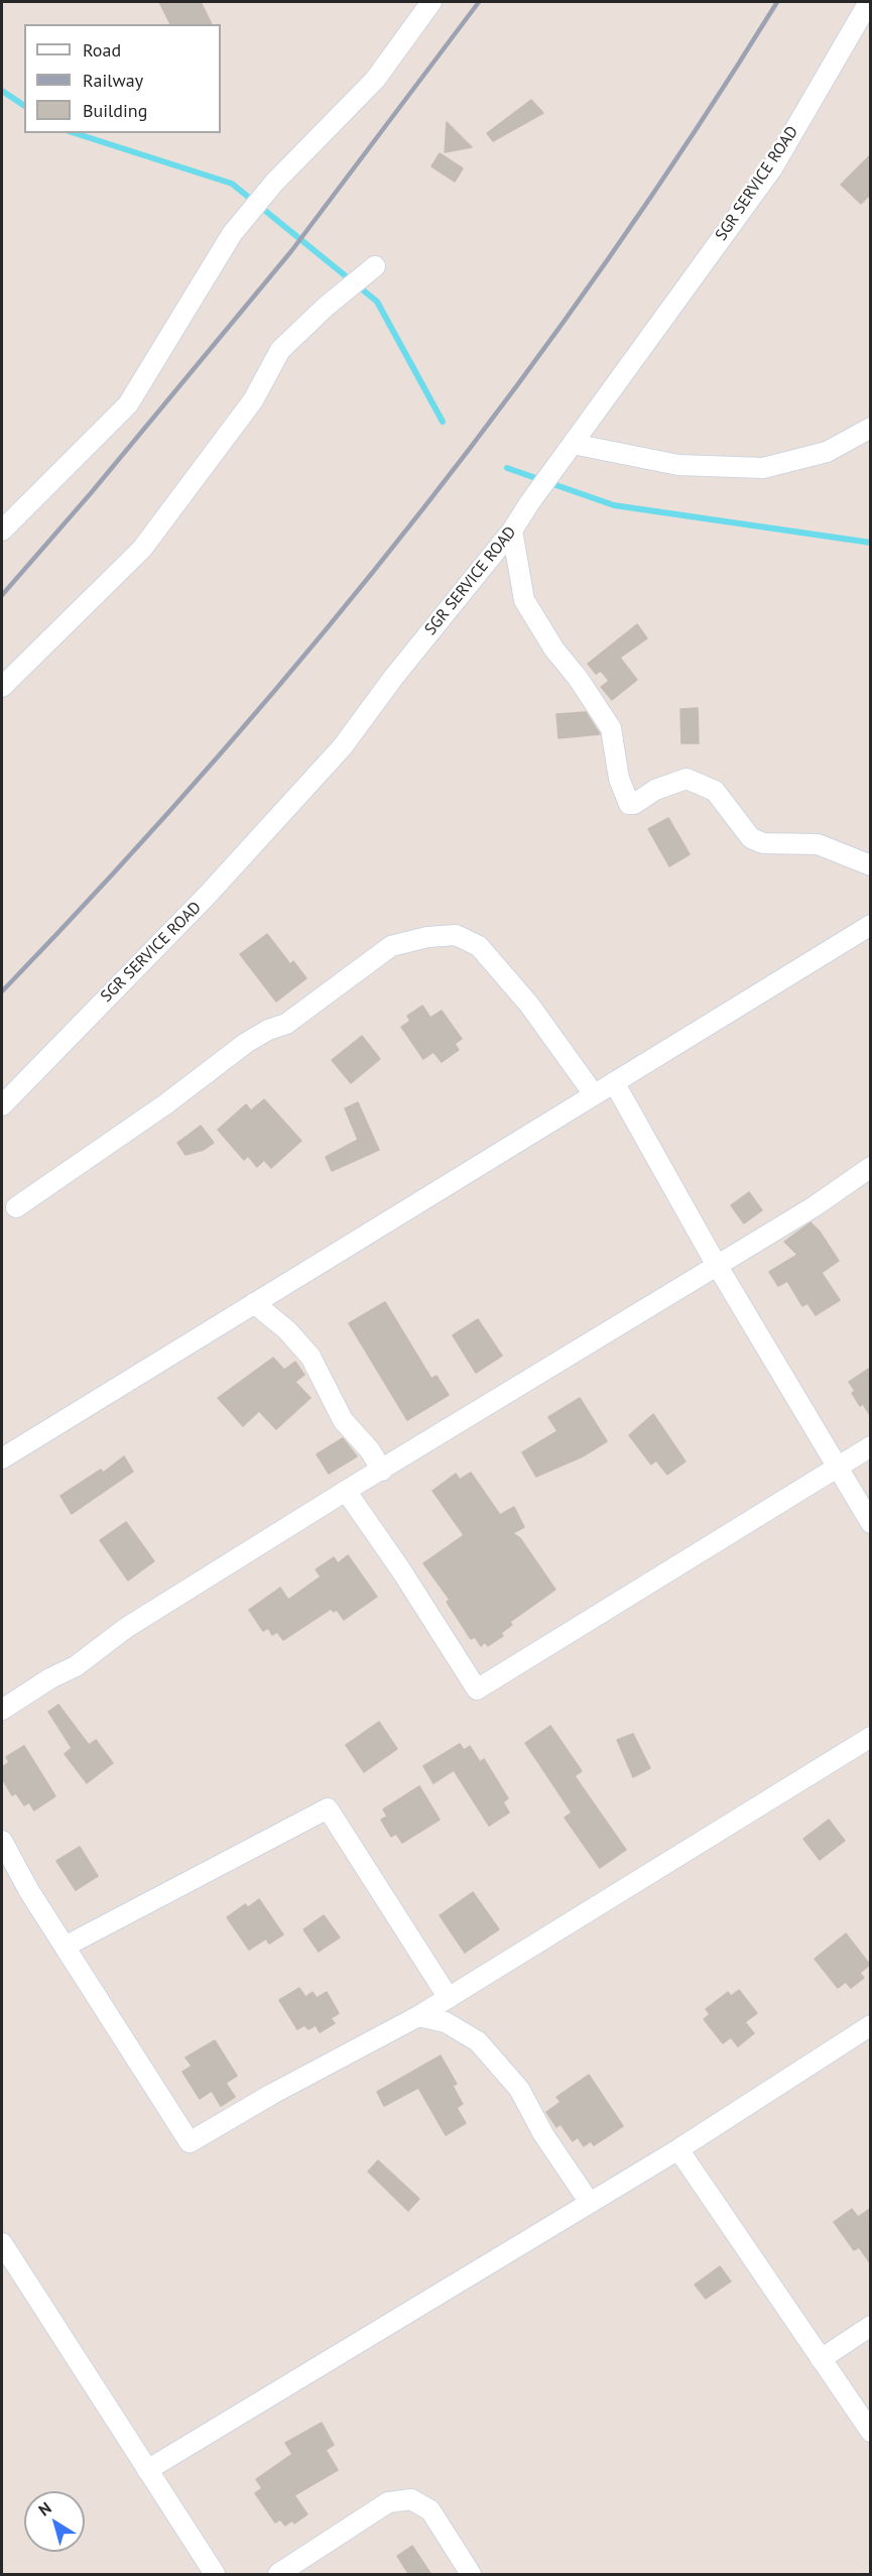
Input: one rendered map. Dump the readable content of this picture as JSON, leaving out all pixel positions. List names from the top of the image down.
{
  "streets": {
    "street": ["SGR SERVICE ROAD"]
  },
  "legend": ["Road", "Railway", "Building"],
  "north": "top left"
}
